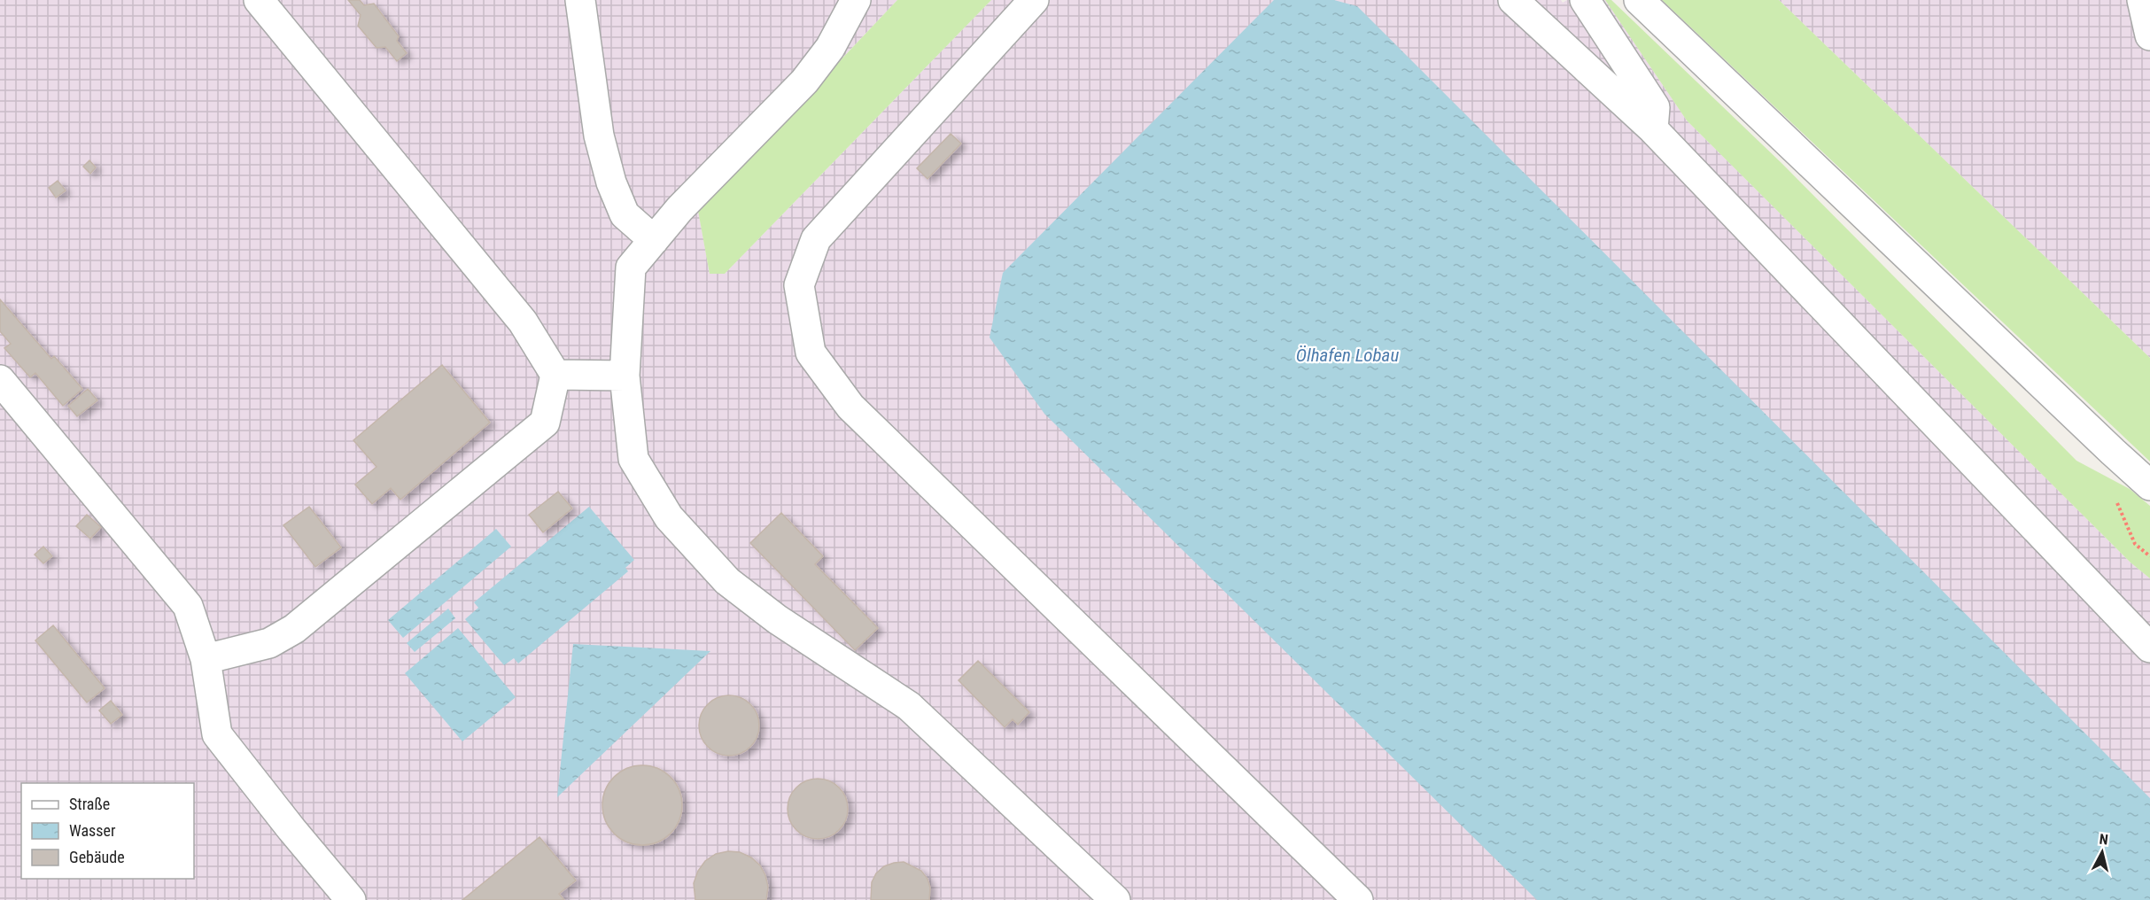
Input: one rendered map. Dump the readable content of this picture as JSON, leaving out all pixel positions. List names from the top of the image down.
{
  "water": ["Ölhafen Lobau"],
  "legend": ["Straße", "Wasser", "Gebäude"],
  "north": "top"
}
